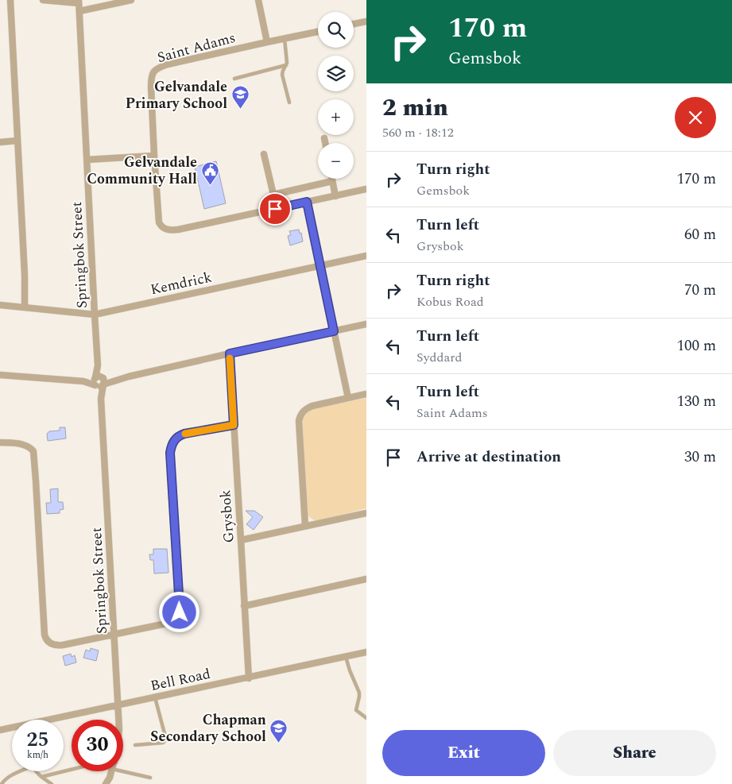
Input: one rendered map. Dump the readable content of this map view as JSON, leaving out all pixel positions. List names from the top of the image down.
{
  "streets": {
    "street": [
      "Saint Adams",
      "Springbok Street",
      "Kemdrick",
      "Grysbok",
      "Bell Road"
    ]
  },
  "crossings": [
    ["Springbok Street", "Kemdrick"],
    ["Springbok Street", "Bell Road"],
    ["Grysbok", "Bell Road"]
  ],
  "places": {
    "school or university": ["Gelvandale Primary School", "Chapman Secondary School"],
    "public building": ["Gelvandale Community Hall"]
  },
  "page": {
    "turn": ["170 m", "Gemsbok"],
    "map_buttons": ["+", "−"],
    "heading": ["2 min", "560 m · 18:12"],
    "list": [
      {
        "name": "Turn right",
        "note": "Gemsbok",
        "value": "170 m"
      },
      {
        "name": "Turn left",
        "note": "Grysbok",
        "value": "60 m"
      },
      {
        "name": "Turn right",
        "note": "Kobus Road",
        "value": "70 m"
      },
      {
        "name": "Turn left",
        "note": "Syddard",
        "value": "100 m"
      },
      {
        "name": "Turn left",
        "note": "Saint Adams",
        "value": "130 m"
      },
      {
        "name": "Arrive at destination",
        "value": "30 m"
      }
    ],
    "speed": "25 km/h",
    "limit": "30",
    "buttons": ["Exit", "Share"]
  }
}
